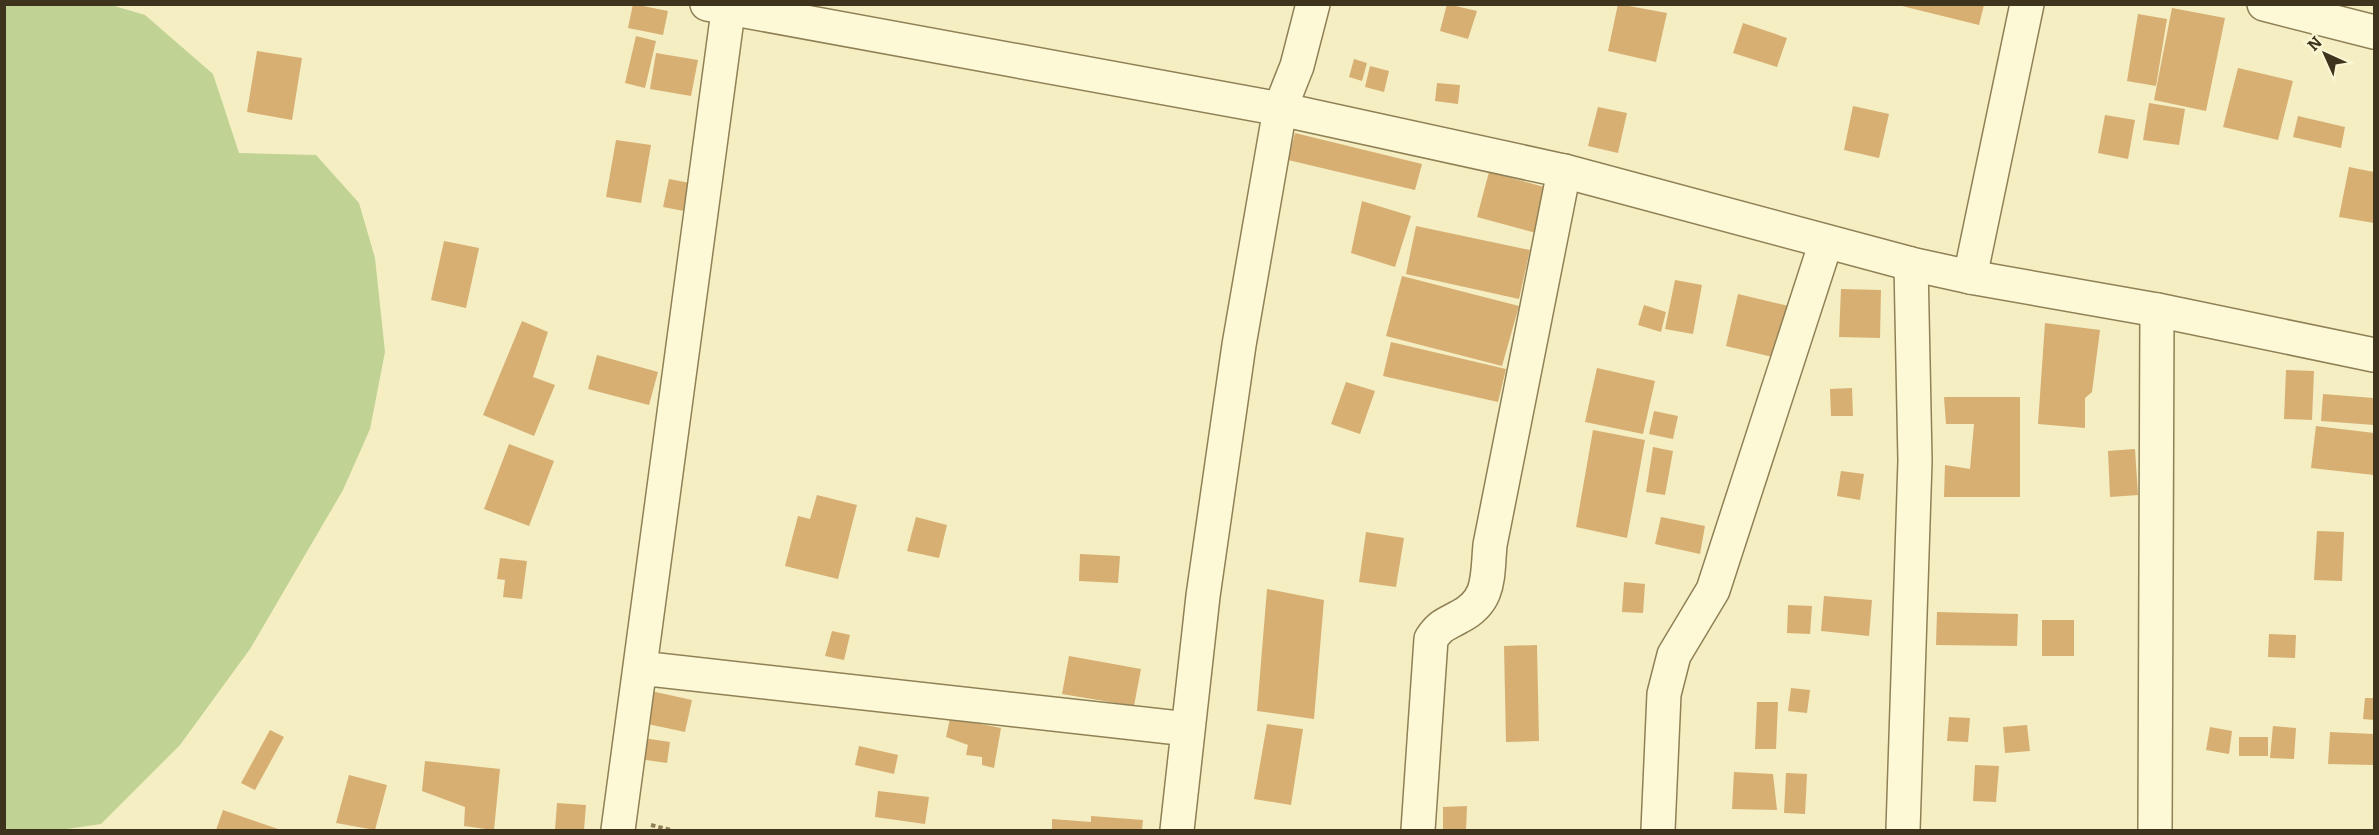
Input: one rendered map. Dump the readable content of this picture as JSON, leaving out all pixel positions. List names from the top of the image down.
{
  "north": "top left"
}
